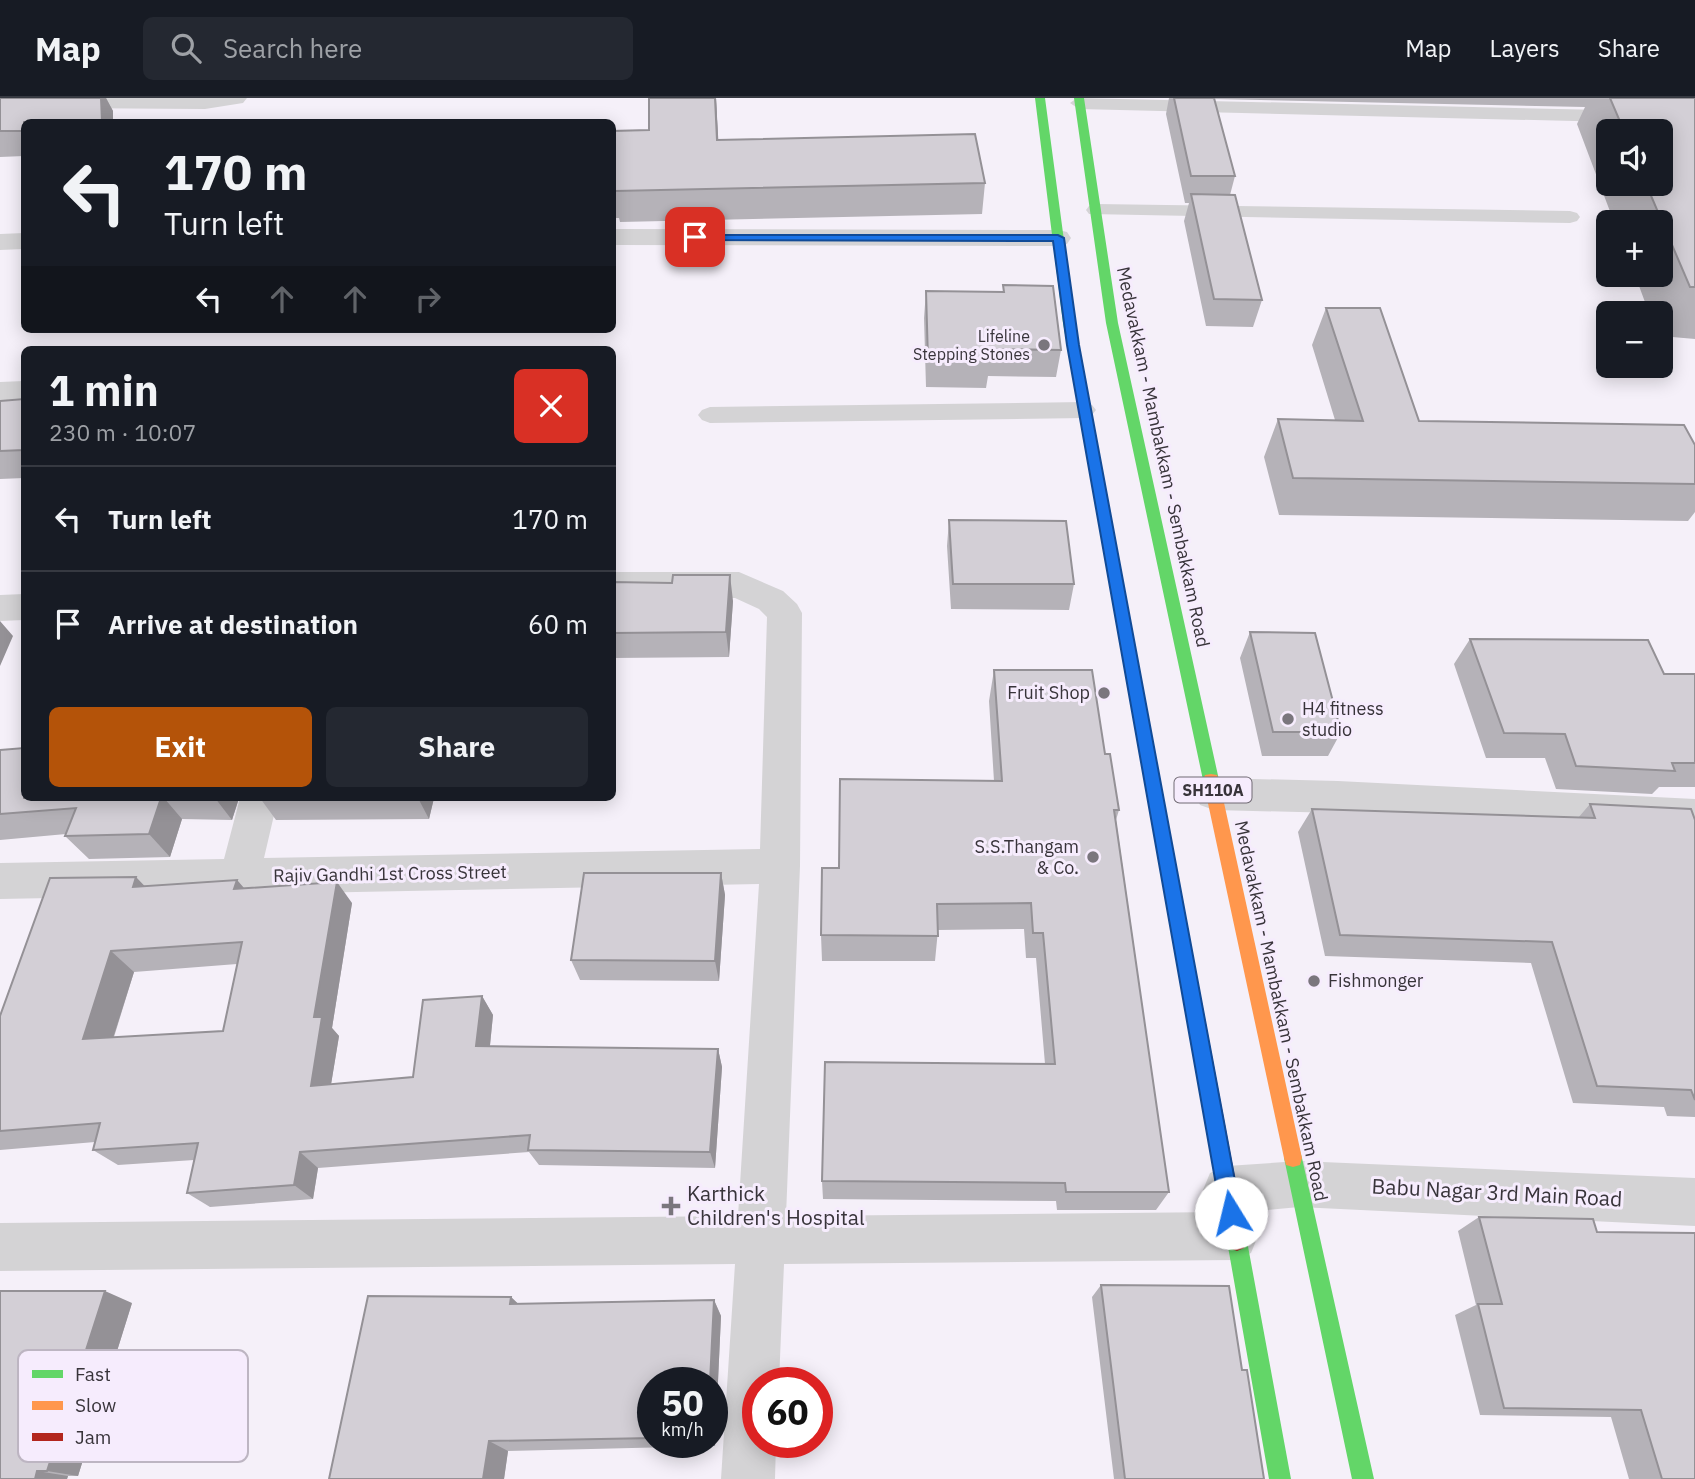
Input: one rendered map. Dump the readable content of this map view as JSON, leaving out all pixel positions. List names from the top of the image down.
{
  "streets": {
    "main road": ["Medavakkam - Mambakkam - Sembakkam Road", "SH110A"],
    "street": ["Rajiv Gandhi 1st Cross Street", "Babu Nagar 3rd Main Road"]
  },
  "crossings": [
    ["Medavakkam - Mambakkam - Sembakkam Road", "Babu Nagar 3rd Main Road"],
    ["SH110A", "Babu Nagar 3rd Main Road"]
  ],
  "places": {
    "other": [
      "Lifeline Stepping Stones",
      "Fruit Shop",
      "H4 fitness studio",
      "S.S.Thangam & Co.",
      "Fishmonger"
    ],
    "health": ["Karthick Children's Hospital"]
  },
  "legend": ["Fast", "Slow", "Jam"],
  "page": {
    "header": "Map",
    "search": "Search here",
    "nav": ["Map", "Layers", "Share"],
    "map_buttons": ["+", "−"],
    "turn": ["170 m", "Turn left"],
    "heading": ["1 min", "230 m · 10:07"],
    "list": [
      {
        "name": "Turn left",
        "value": "170 m"
      },
      {
        "name": "Arrive at destination",
        "value": "60 m"
      }
    ],
    "buttons": ["Exit", "Share"],
    "speed": "50 km/h",
    "limit": "60"
  }
}
